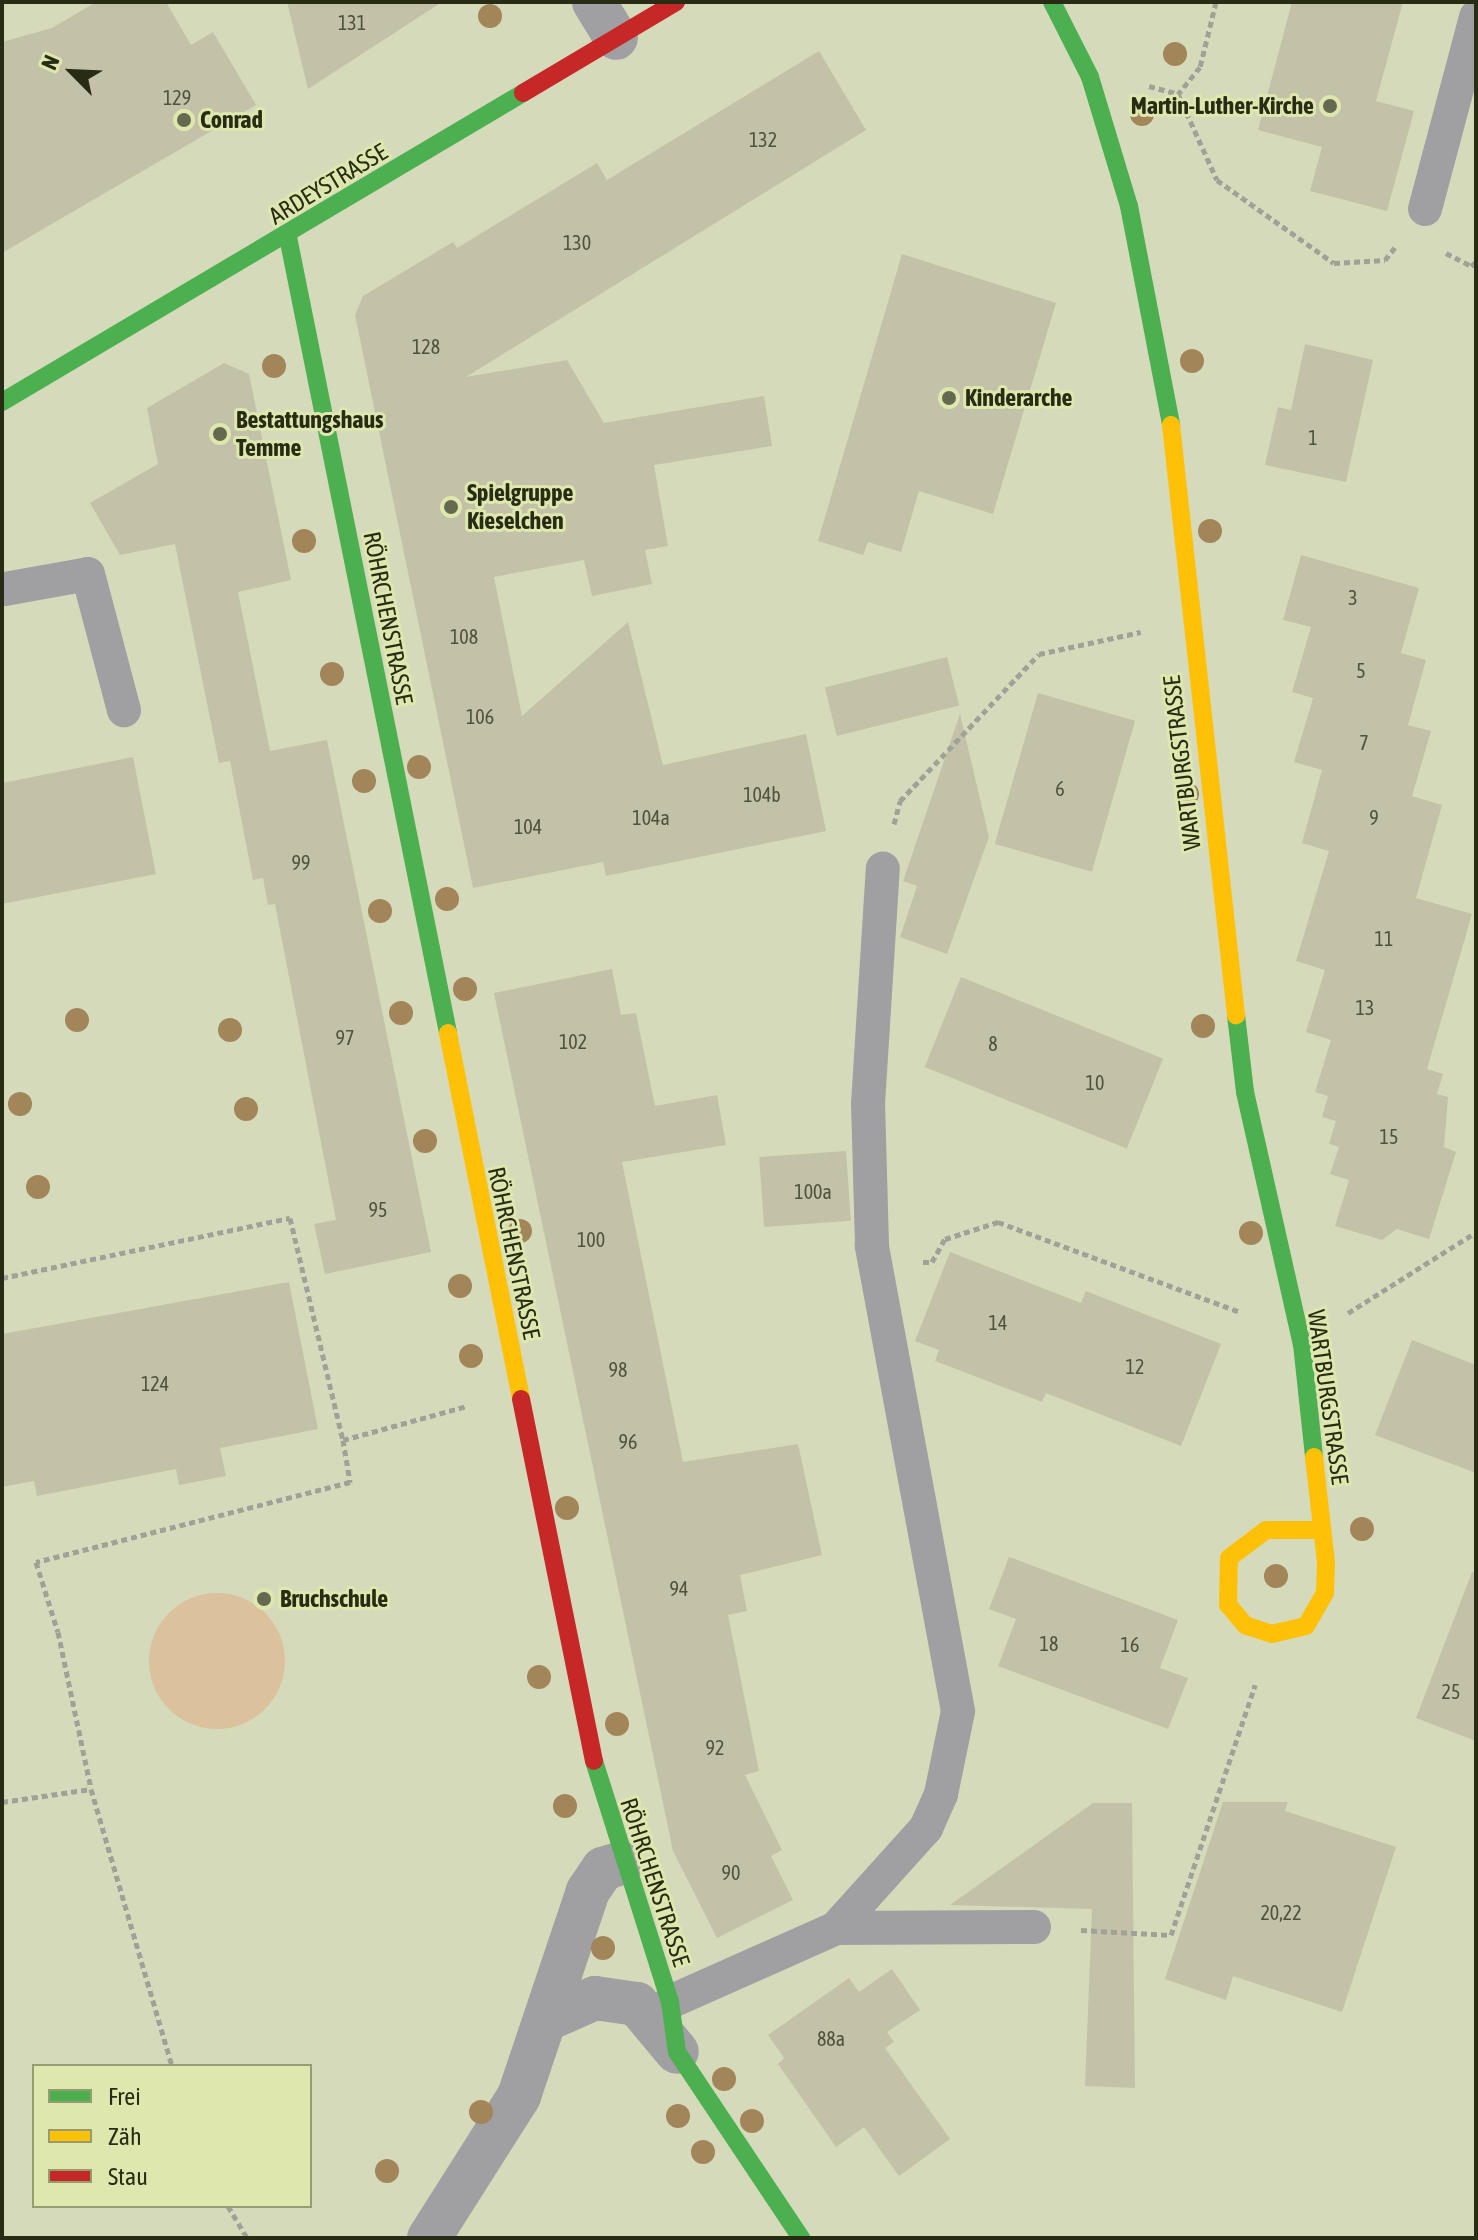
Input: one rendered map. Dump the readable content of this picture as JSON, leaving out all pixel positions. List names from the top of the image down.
{
  "streets": {
    "street": ["ARDEYSTRASSE", "RÖHRCHENSTRASSE", "WARTBURGSTRASSE"]
  },
  "crossings": [
    ["ARDEYSTRASSE", "RÖHRCHENSTRASSE"]
  ],
  "places": [
    "Martin-Luther-Kirche",
    "Conrad",
    "Kinderarche",
    "Bestattungshaus Temme",
    "Spielgruppe Kieselchen",
    "Bruchschule"
  ],
  "house_numbers": [
    "131",
    "129",
    "132",
    "130",
    "128",
    "1",
    "3",
    "108",
    "5",
    "106",
    "7",
    "6",
    "104b",
    "104a",
    "9",
    "104",
    "99",
    "11",
    "13",
    "97",
    "102",
    "8",
    "10",
    "15",
    "100a",
    "95",
    "100",
    "14",
    "12",
    "98",
    "124",
    "96",
    "94",
    "18",
    "16",
    "25",
    "92",
    "90",
    "20,22",
    "88a"
  ],
  "legend": ["Frei", "Zäh", "Stau"],
  "north": "top left"
}
